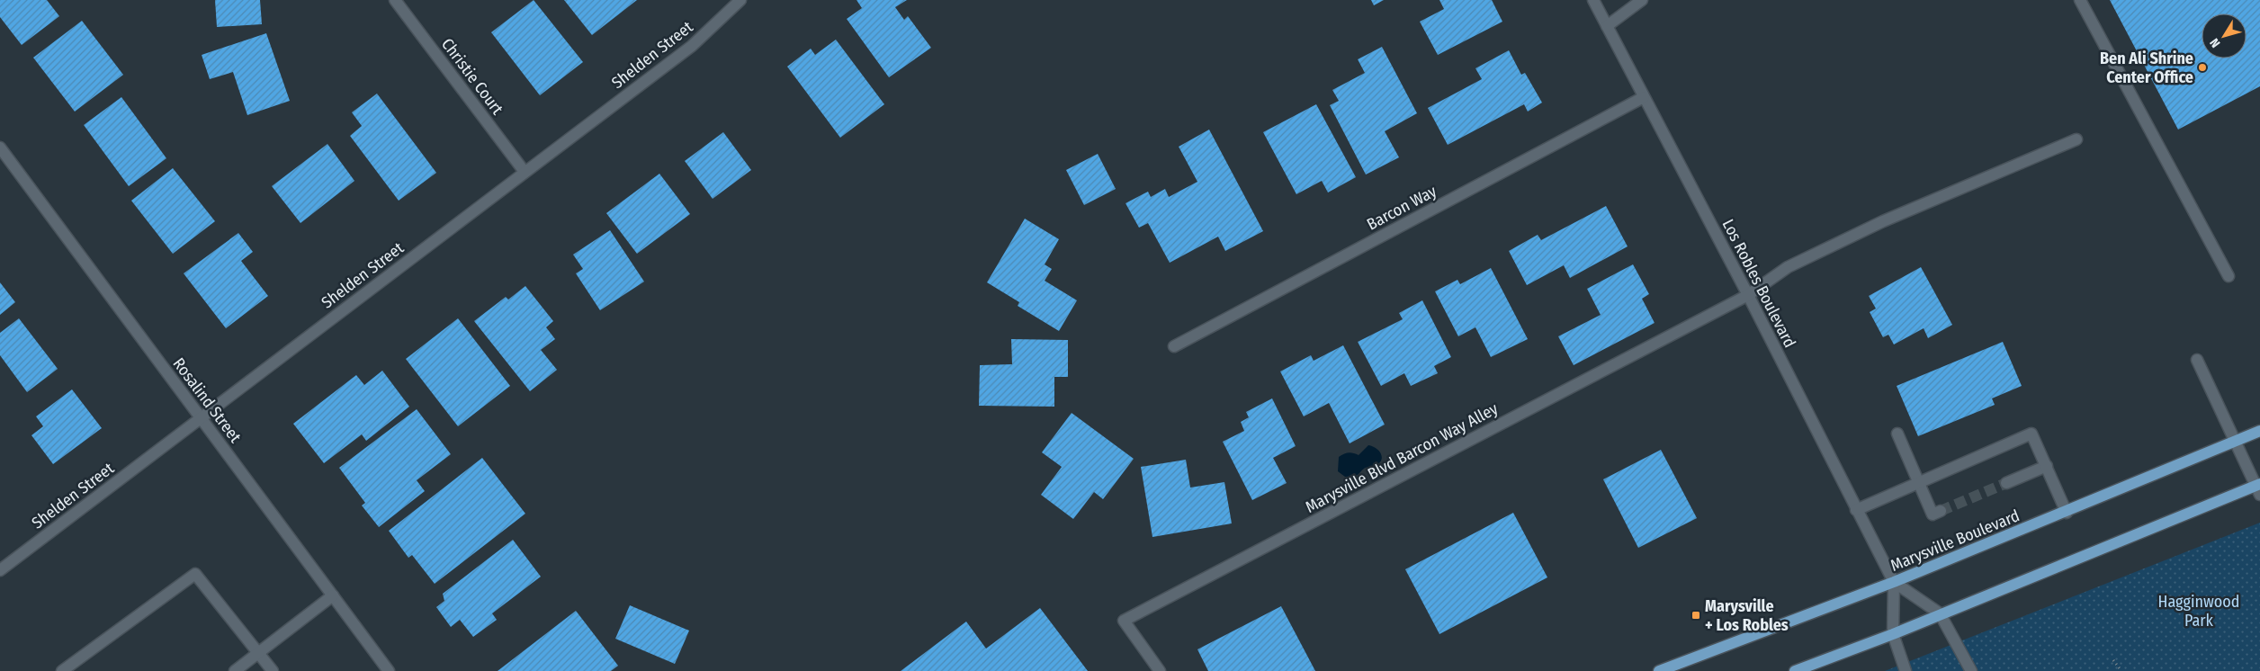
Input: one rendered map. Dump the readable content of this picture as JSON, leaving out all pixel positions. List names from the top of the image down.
{
  "streets": {
    "main road": ["Marysville Boulevard"],
    "street": [
      "Shelden Street",
      "Christie Court",
      "Barcon Way",
      "Los Robles Boulevard",
      "Rosalind Street",
      "Marysville Blvd Barcon Way Alley"
    ]
  },
  "crossings": [
    ["Shelden Street", "Christie Court"],
    ["Shelden Street", "Rosalind Street"],
    ["Barcon Way", "Los Robles Boulevard"],
    ["Los Robles Boulevard", "Marysville Blvd Barcon Way Alley"],
    ["Los Robles Boulevard", "Marysville Boulevard"]
  ],
  "parks": ["Hagginwood Park"],
  "places": {
    "other": ["Ben Ali Shrine Center Office"],
    "transit": ["Marysville + Los Robles"]
  },
  "north": "bottom left"
}
